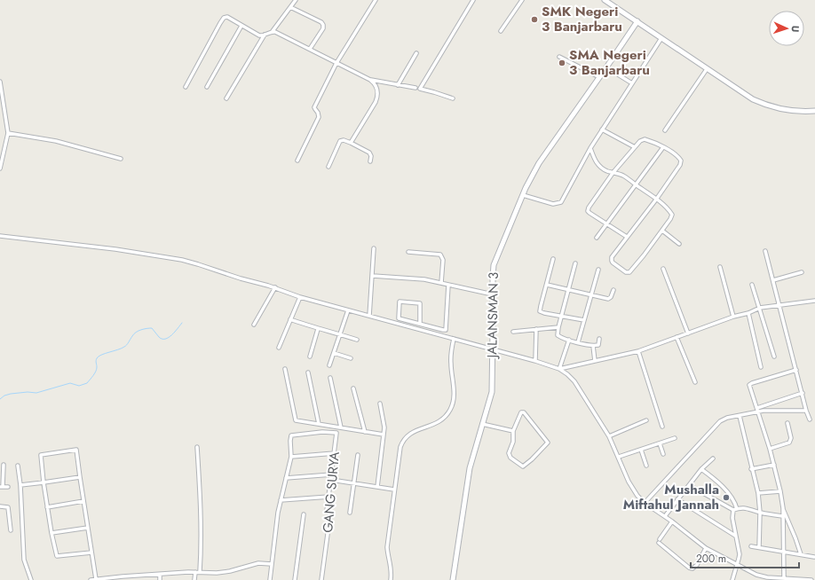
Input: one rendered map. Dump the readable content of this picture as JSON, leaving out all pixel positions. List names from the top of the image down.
{
  "streets": {
    "street": ["JALANSMAN 3", "GANG SURYA"]
  },
  "places": ["SMK Negeri 3 Banjarbaru", "SMA Negeri 3 Banjarbaru", "Mushalla Miftahul Jannah"],
  "scale_bar": "200 m",
  "north": "right"
}
